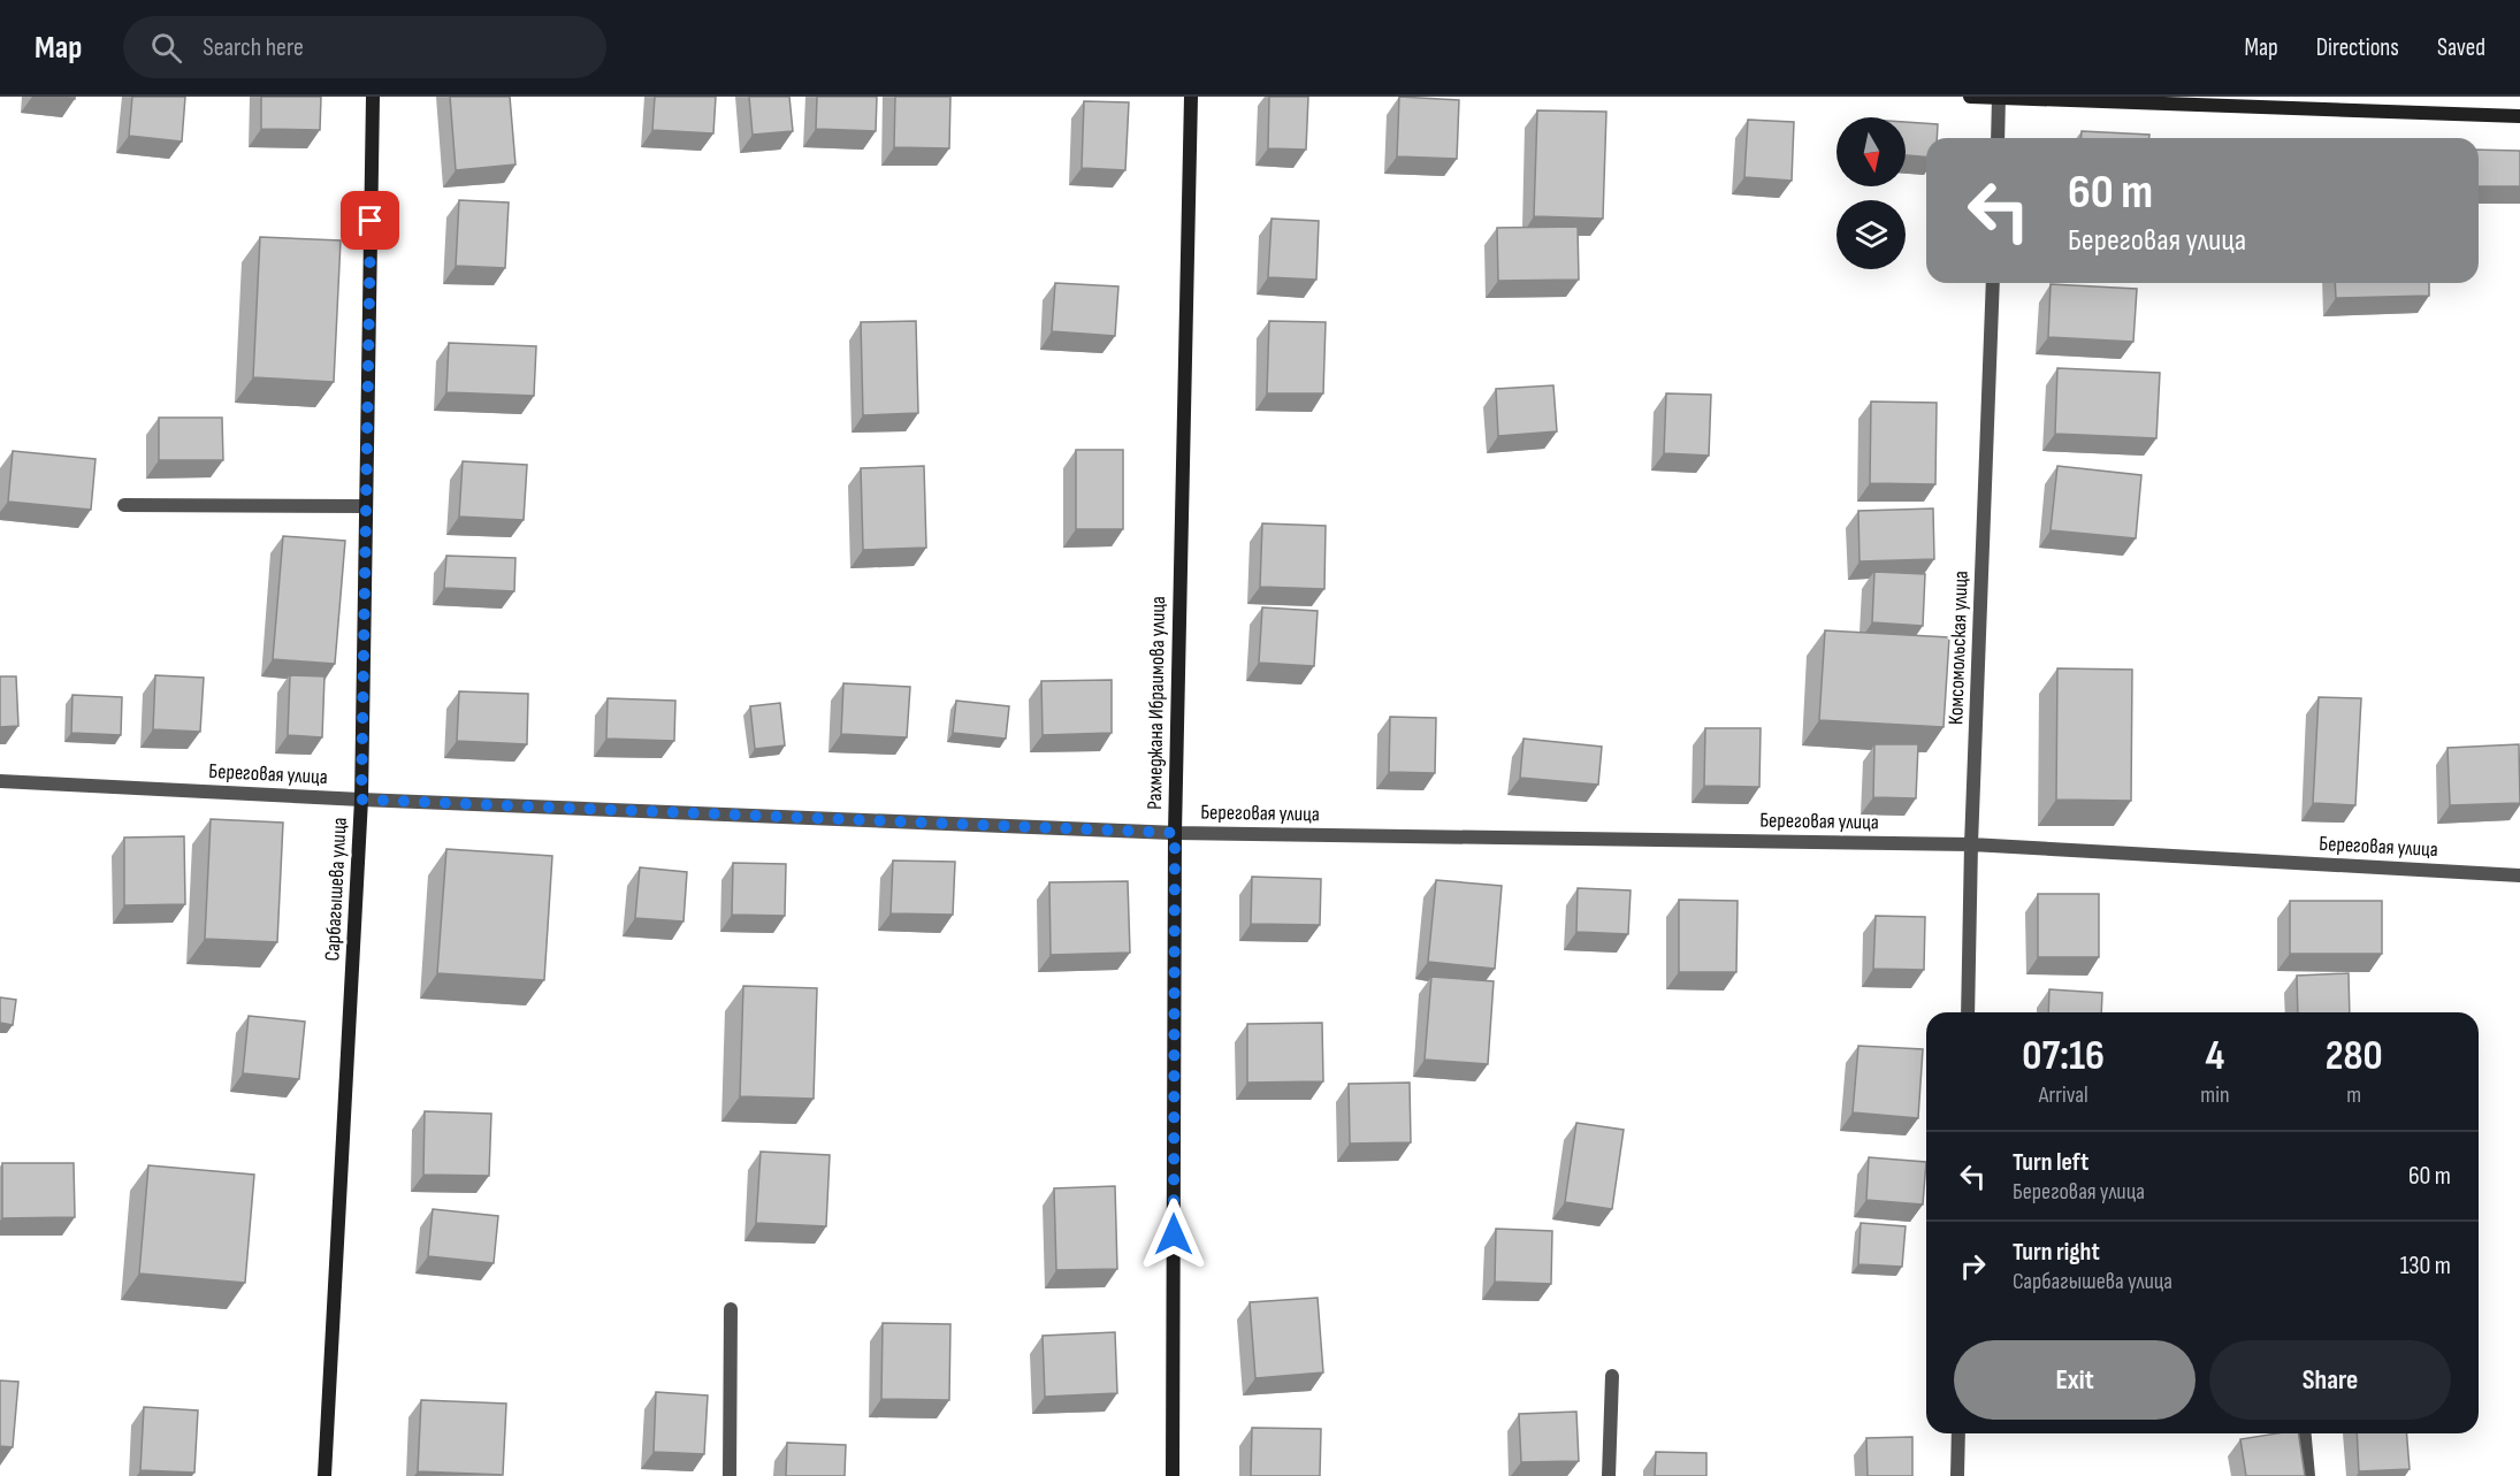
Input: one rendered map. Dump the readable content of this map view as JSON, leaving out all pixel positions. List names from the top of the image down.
{
  "streets": {
    "street": [
      "Комсомольская улица",
      "Рахмеджана Ибраимова улица",
      "Береговая улица",
      "Сарбагышева улица"
    ]
  },
  "crossings": [
    ["Комсомольская улица", "Береговая улица"],
    ["Рахмеджана Ибраимова улица", "Береговая улица"],
    ["Береговая улица", "Сарбагышева улица"]
  ],
  "north": "bottom",
  "page": {
    "header": "Map",
    "search": "Search here",
    "nav": ["Map", "Directions", "Saved"],
    "turn": ["60 m", "Береговая улица"],
    "eta": [
      "07:16",
      "Arrival",
      "4",
      "min",
      "280",
      "m"
    ],
    "list": [
      {
        "name": "Turn left",
        "note": "Береговая улица",
        "value": "60 m"
      },
      {
        "name": "Turn right",
        "note": "Сарбагышева улица",
        "value": "130 m"
      }
    ],
    "buttons": ["Exit", "Share"]
  }
}
